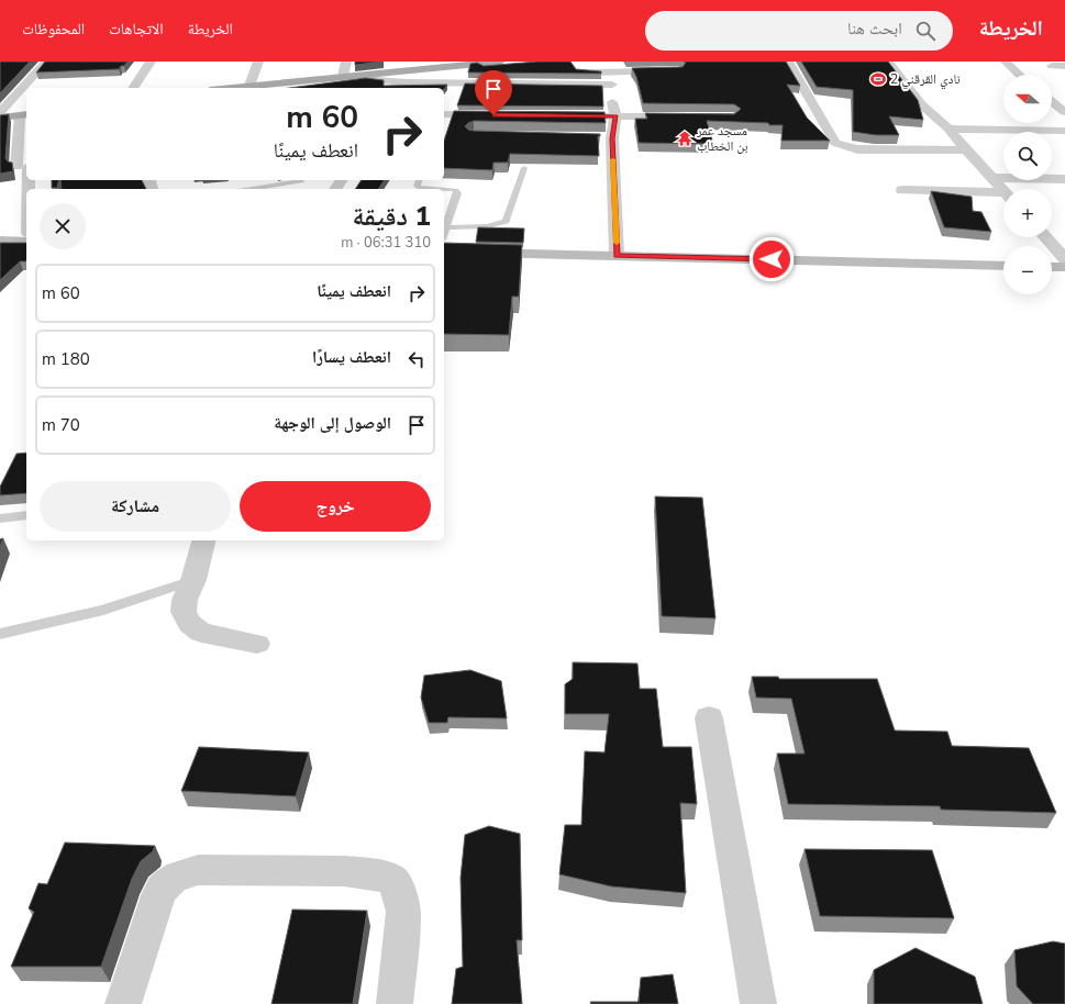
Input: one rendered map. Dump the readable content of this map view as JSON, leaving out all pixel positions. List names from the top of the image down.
{
  "places": {
    "sports": ["نادي القرقني 2"],
    "temple": ["مسجد عمر بن الخطاب"]
  },
  "north": "left",
  "page": {
    "header": "الخريطة",
    "search": "ابحث هنا",
    "nav": ["الخريطة", "الاتجاهات", "المحفوظات"],
    "map_buttons": ["+", "−"],
    "turn": ["60 m", "انعطف يمينًا"],
    "heading": ["1 دقيقة", "310 m · 06:31"],
    "list": [
      {
        "name": "انعطف يمينًا",
        "value": "60 m"
      },
      {
        "name": "انعطف يسارًا",
        "value": "180 m"
      },
      {
        "name": "الوصول إلى الوجهة",
        "value": "70 m"
      }
    ],
    "buttons": ["خروج", "مشاركة"]
  }
}
